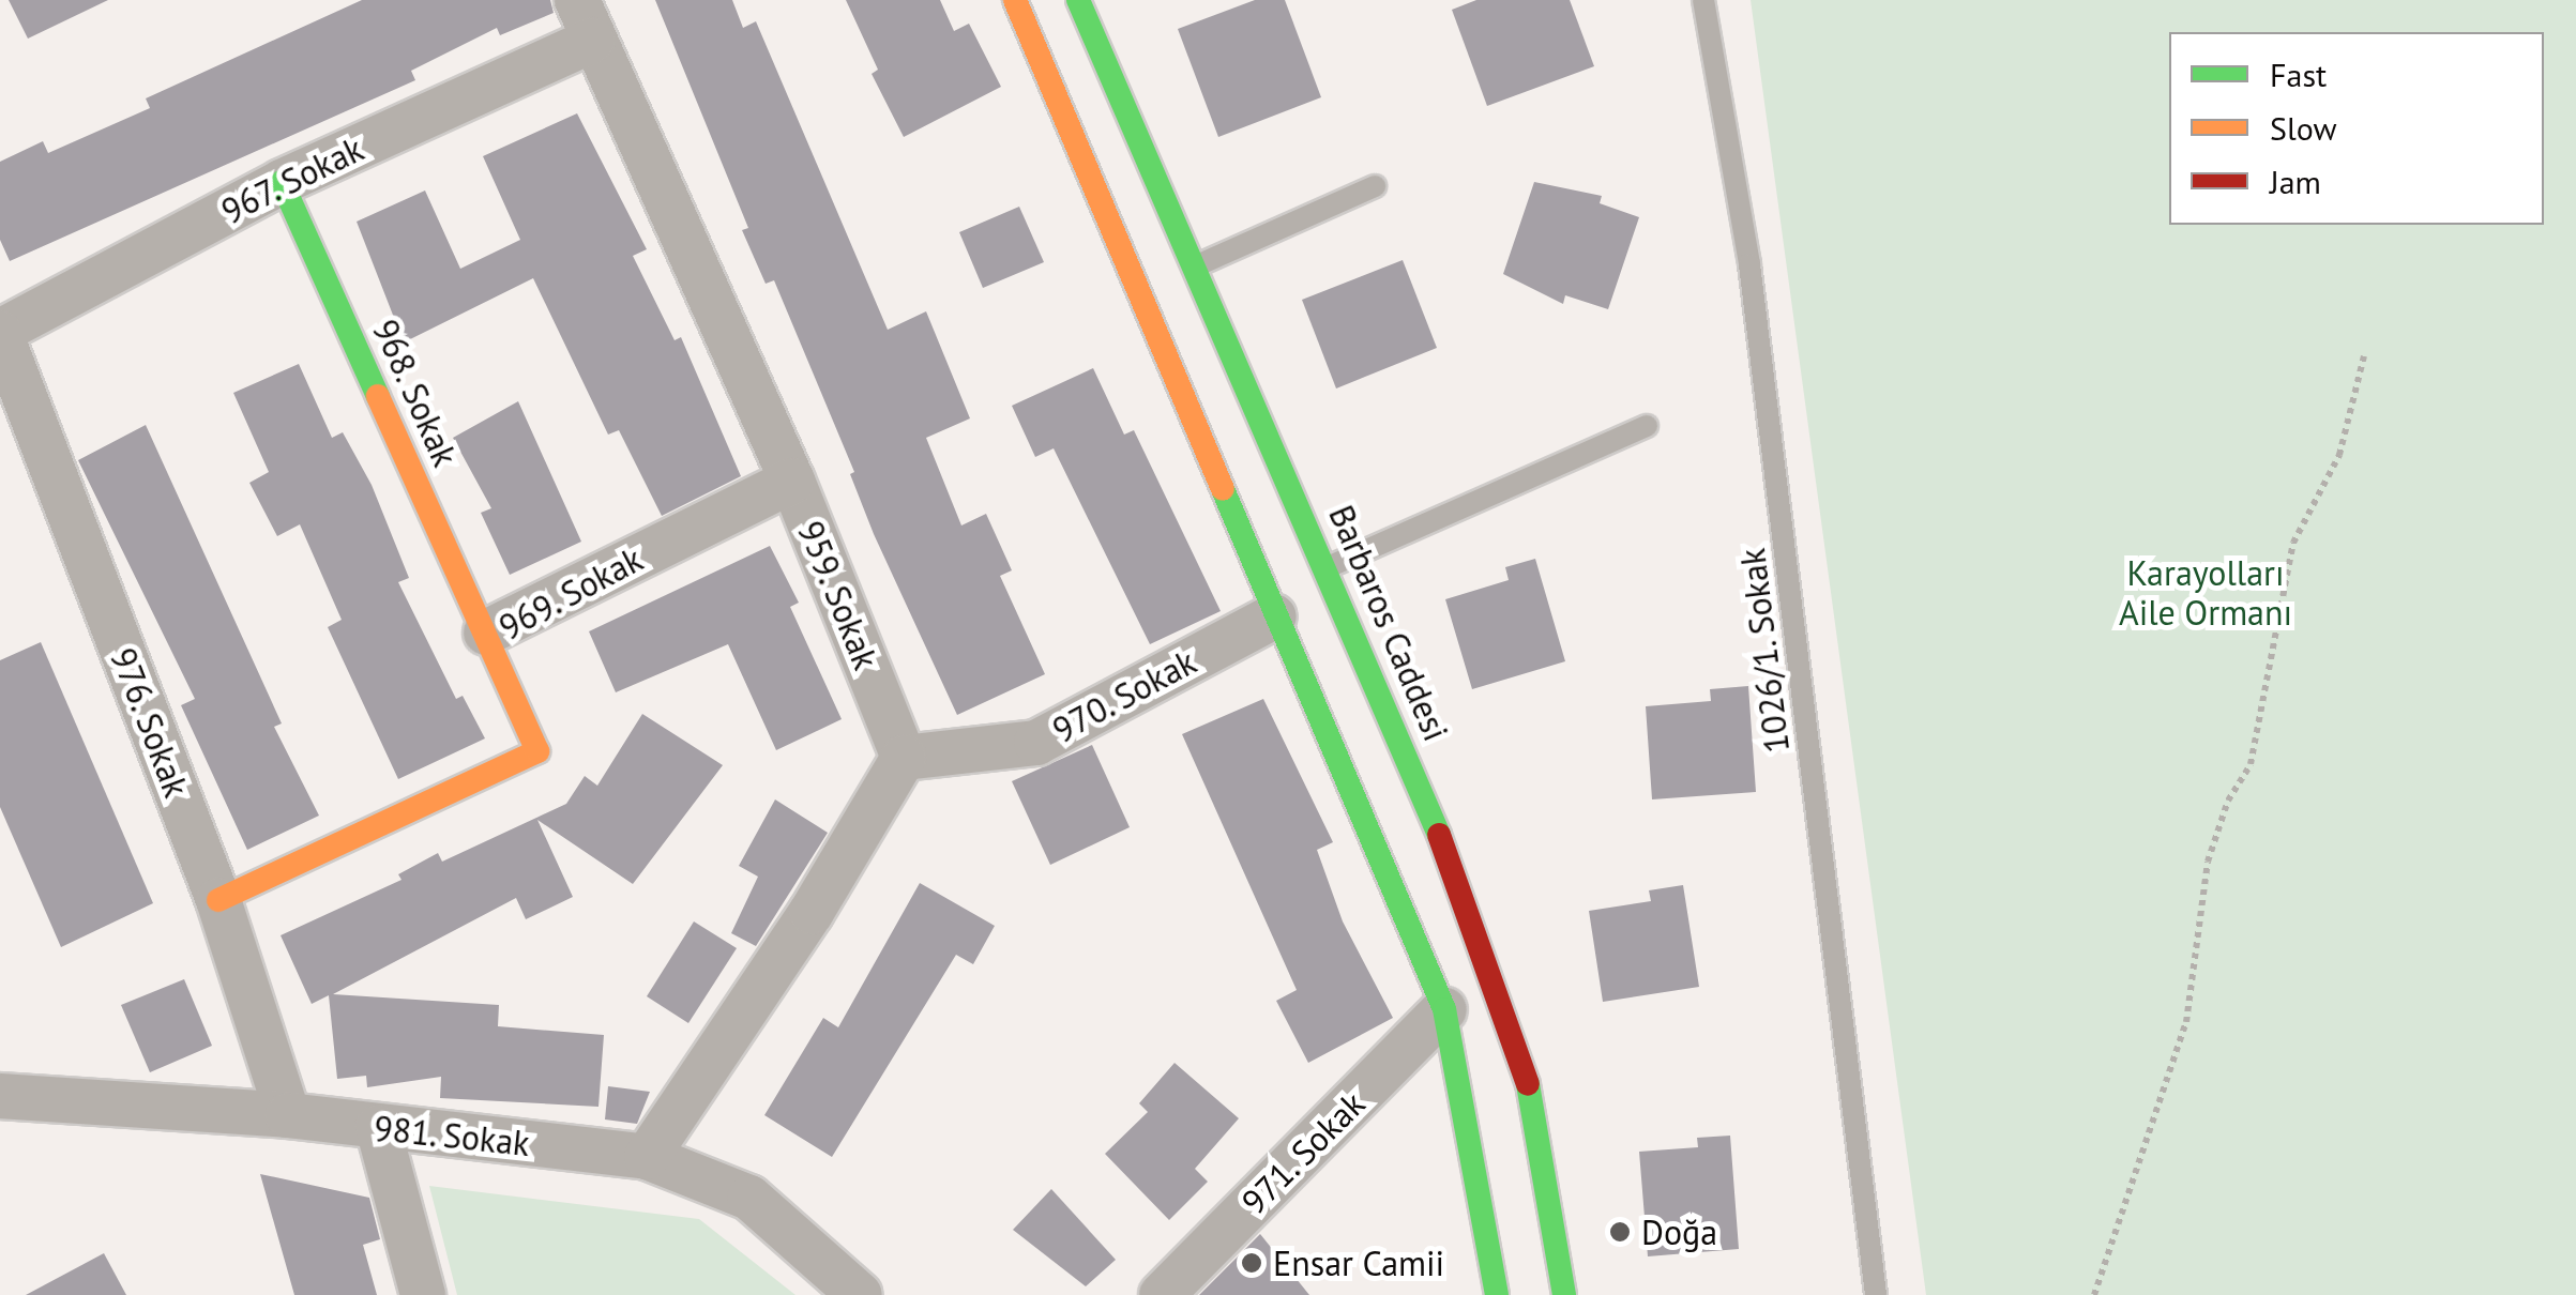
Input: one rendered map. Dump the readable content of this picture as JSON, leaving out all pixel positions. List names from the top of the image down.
{
  "streets": {
    "main road": ["968. Sokak", "969. Sokak", "Barbaros Caddesi"],
    "street": [
      "967. Sokak",
      "959. Sokak",
      "970. Sokak",
      "976. Sokak",
      "981. Sokak",
      "971. Sokak"
    ],
    "lane": ["1026/1. Sokak"]
  },
  "crossings": [
    ["967. Sokak", "968. Sokak"],
    ["967. Sokak", "959. Sokak"],
    ["967. Sokak", "976. Sokak"],
    ["968. Sokak", "969. Sokak"],
    ["969. Sokak", "959. Sokak"],
    ["969. Sokak", "976. Sokak"],
    ["959. Sokak", "970. Sokak"],
    ["976. Sokak", "981. Sokak"]
  ],
  "parks": ["Karayolları Aile Ormanı"],
  "places": ["Doğa", "Ensar Camii"],
  "legend": ["Fast", "Slow", "Jam"]
}
